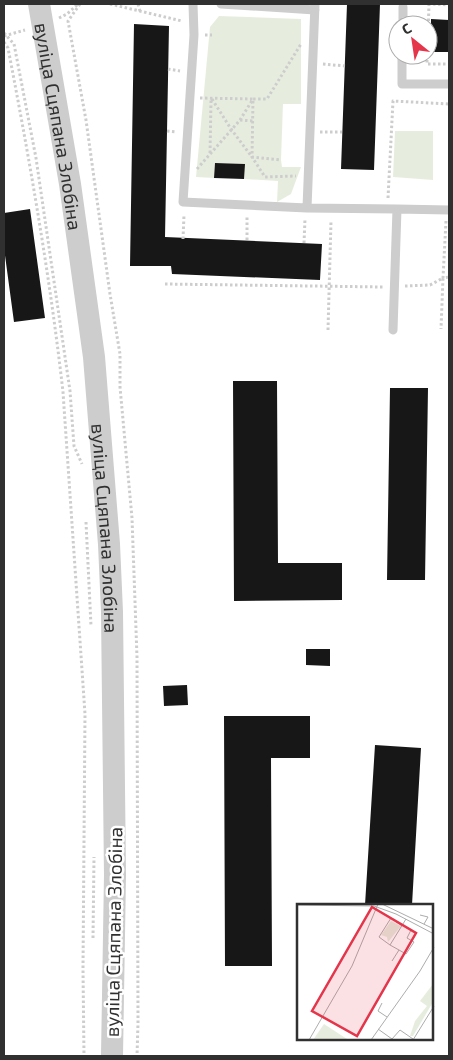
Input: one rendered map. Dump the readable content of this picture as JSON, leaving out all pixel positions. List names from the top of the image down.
{
  "streets": {
    "street": ["вуліца Сцяпана Злобіна"]
  },
  "north": "top left"
}
